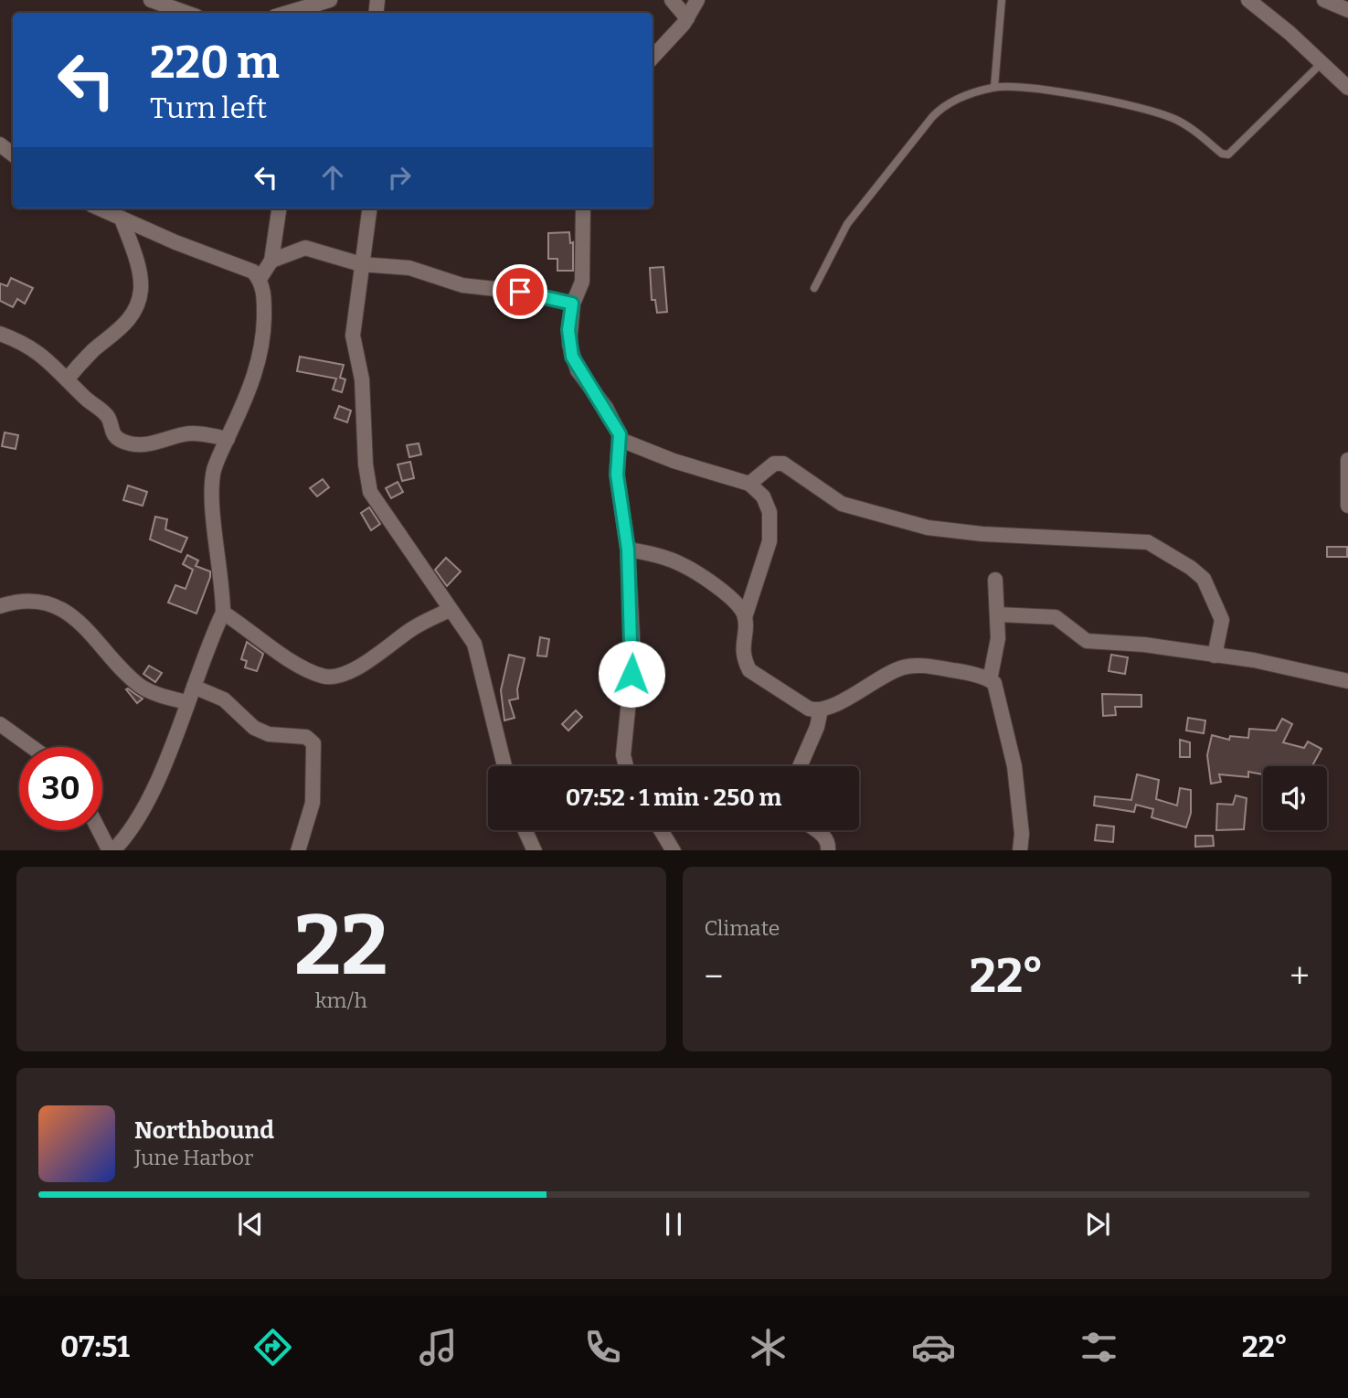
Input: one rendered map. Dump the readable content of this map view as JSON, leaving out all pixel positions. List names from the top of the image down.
{
  "page": {
    "turn": ["220 m", "Turn left"],
    "limit": "30",
    "trip": "07:52 · 1 min · 250 m",
    "tile": [
      ["22", "km/h"],
      "Climate"
    ],
    "heat": ["−", "22°", "+"],
    "song": ["Northbound", "June Harbor"],
    "tabs": ["07:51", "22°"]
  }
}
